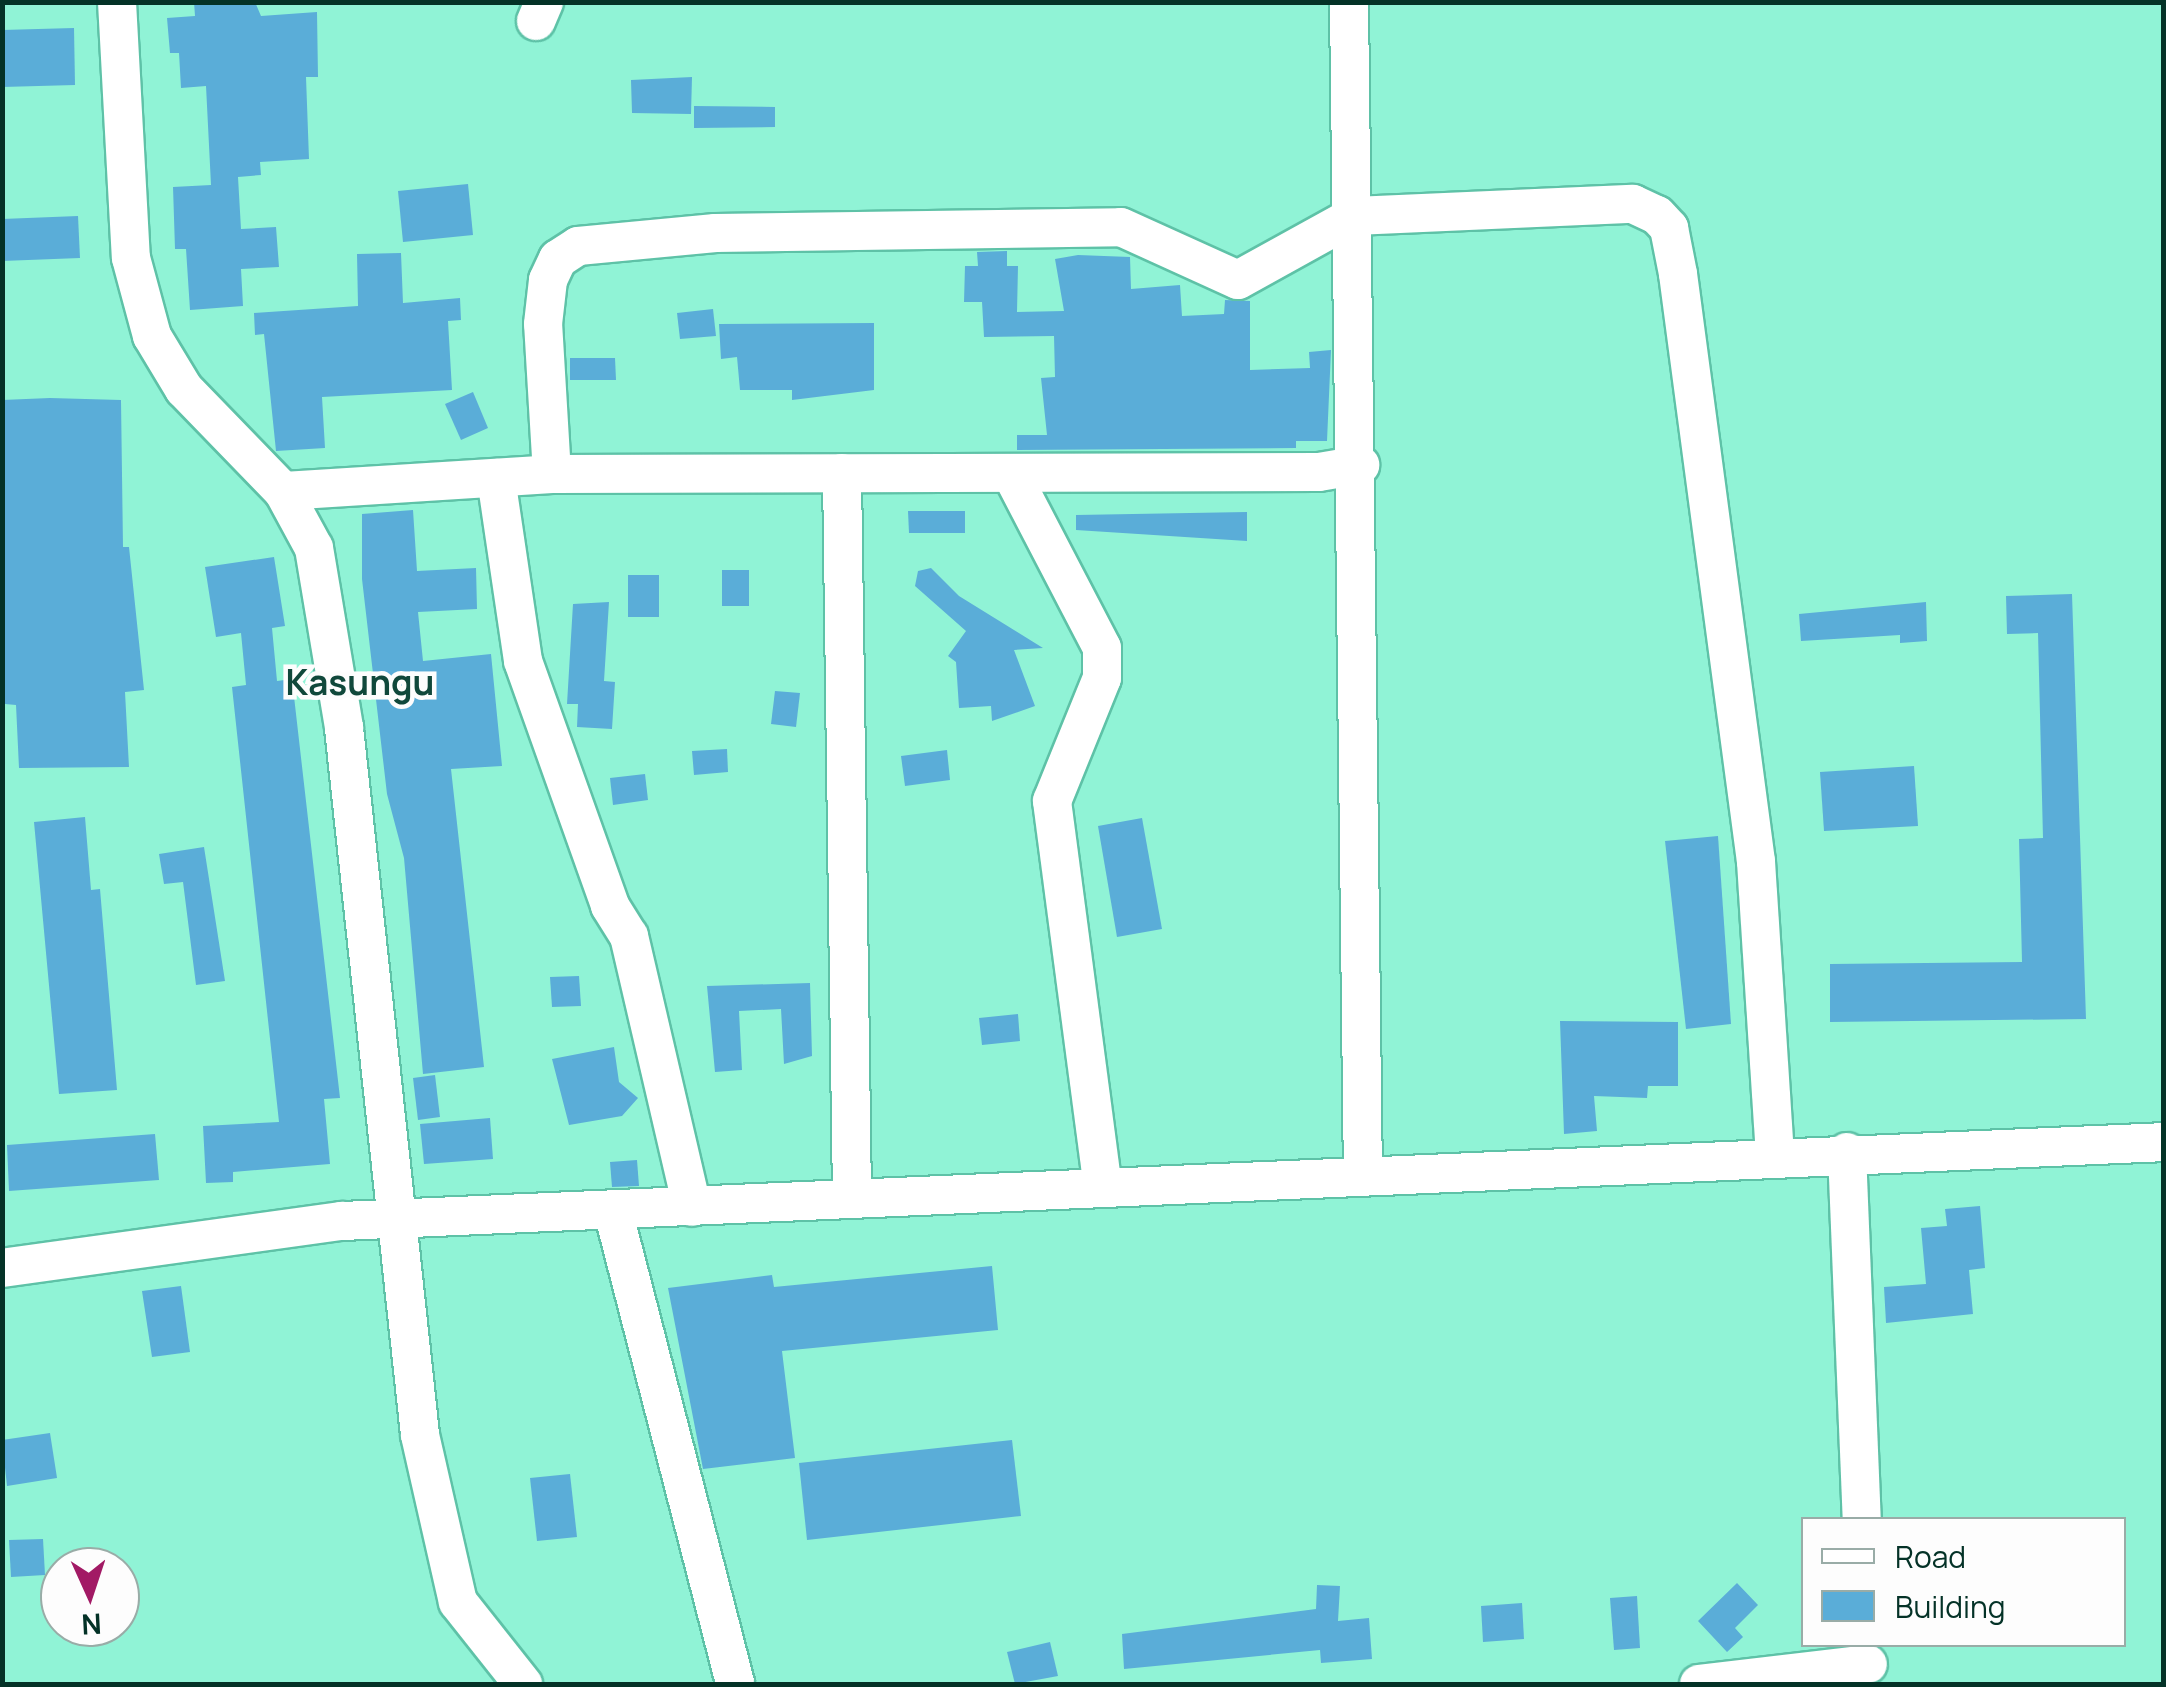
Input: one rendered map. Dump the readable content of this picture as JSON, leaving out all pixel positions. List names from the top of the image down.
{
  "districts": ["Kasungu"],
  "legend": ["Road", "Building"],
  "north": "bottom"
}
